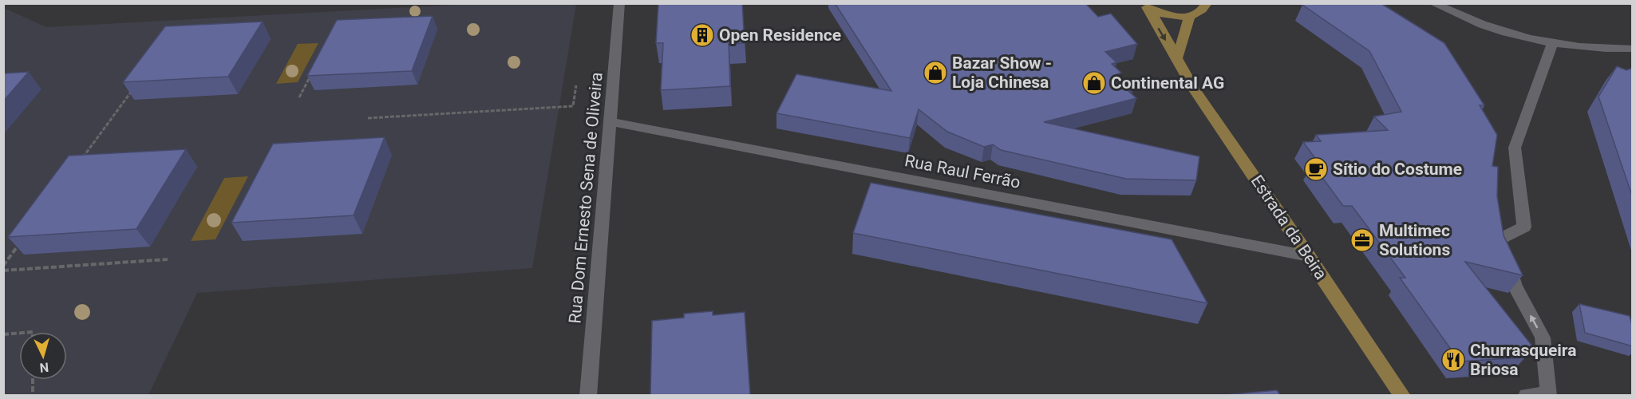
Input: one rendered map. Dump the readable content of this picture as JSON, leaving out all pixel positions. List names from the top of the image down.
{
  "streets": {
    "main road": ["Estrada da Beira"],
    "street": ["Rua Raul Ferrão", "Rua Dom Ernesto Sena de Oliveira"]
  },
  "crossings": [
    ["Rua Raul Ferrão", "Rua Dom Ernesto Sena de Oliveira"],
    ["Rua Raul Ferrão", "Estrada da Beira"]
  ],
  "places": {
    "building": ["Open Residence"],
    "shop": ["Bazar Show - Loja Chinesa", "Continental AG"],
    "cafe": ["Sítio do Costume"],
    "office": ["Multimec Solutions"],
    "restaurant": ["Churrasqueira Briosa"]
  },
  "north": "bottom"
}
